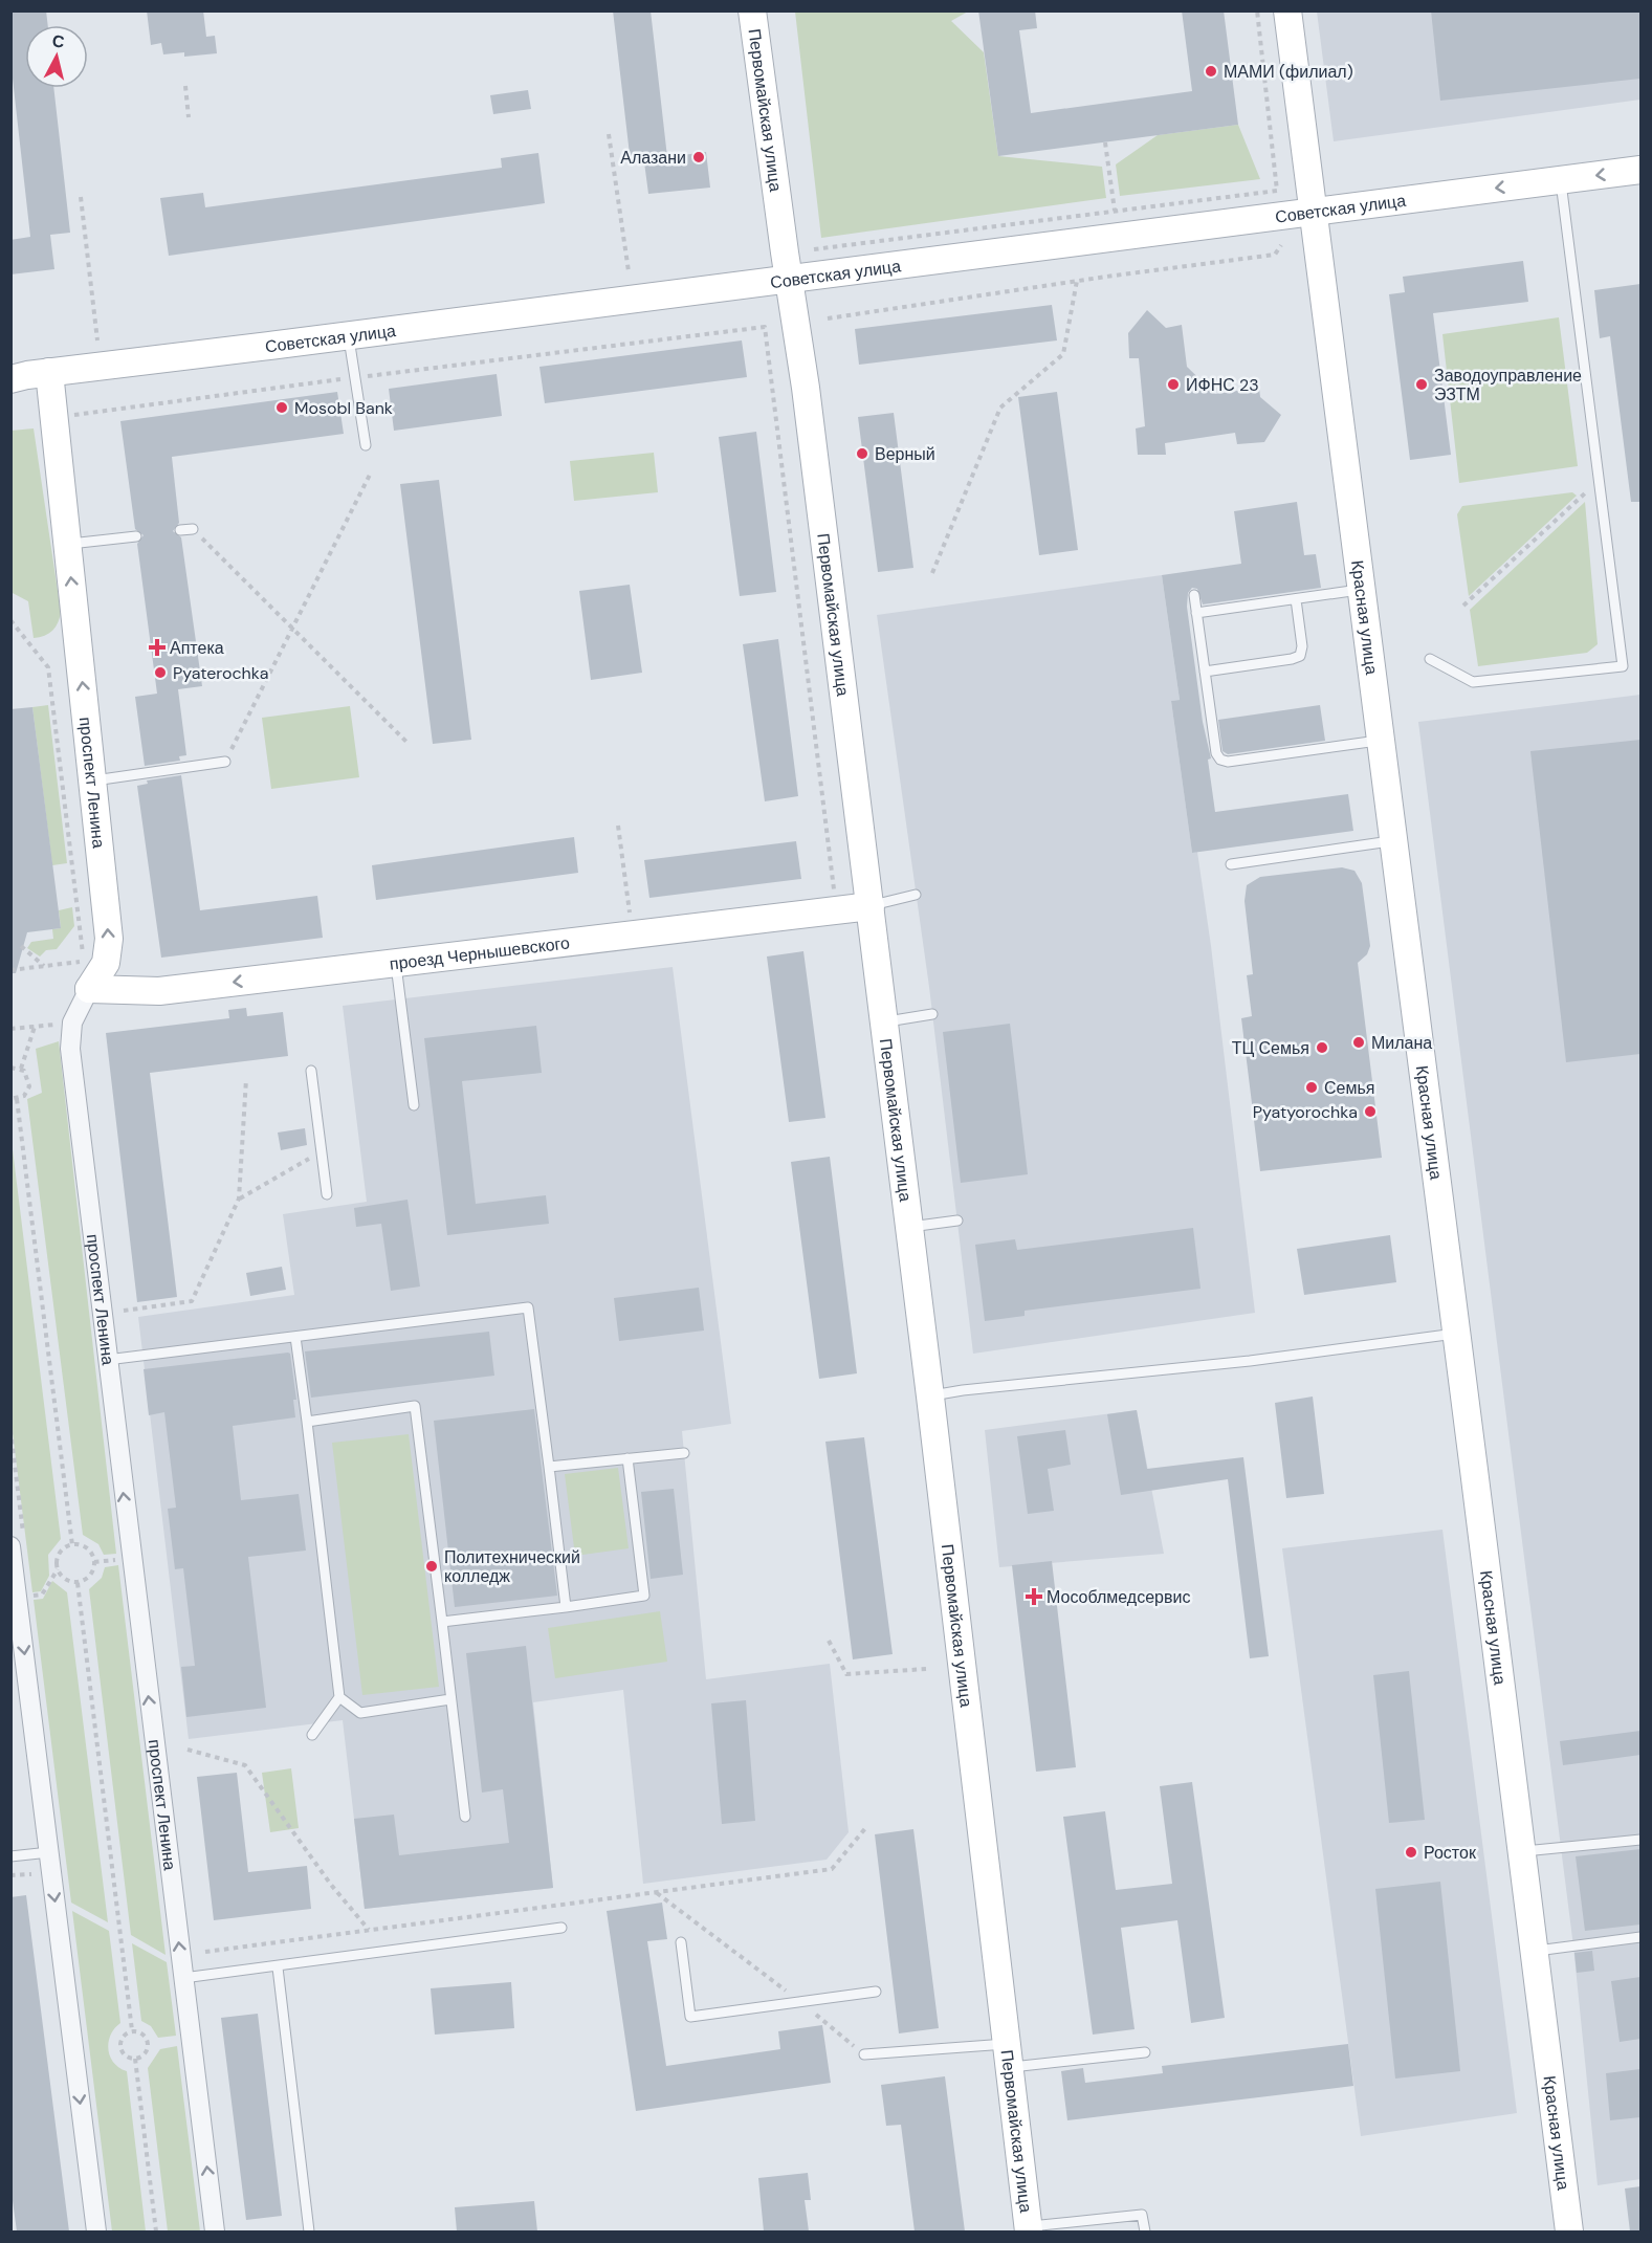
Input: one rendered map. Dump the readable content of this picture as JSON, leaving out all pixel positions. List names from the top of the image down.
{
  "streets": {
    "main road": [
      "Первомайская улица",
      "Советская улица",
      "Красная улица",
      "проспект Ленина",
      "проезд Чернышевского"
    ]
  },
  "crossings": [
    ["Первомайская улица", "Советская улица"],
    ["Первомайская улица", "проезд Чернышевского"],
    ["Советская улица", "Красная улица"],
    ["Советская улица", "проспект Ленина"],
    ["проспект Ленина", "проезд Чернышевского"]
  ],
  "one_way": ["проспект Ленина", "проезд Чернышевского"],
  "places": {
    "other": [
      "МАМИ (филиал)",
      "Алазани",
      "ИФНС 23",
      "Заводоуправление ЭЗТМ",
      "Mosobl Bank",
      "Верный",
      "Pyaterochka",
      "Милана",
      "ТЦ Семья",
      "Семья",
      "Pyatyorochka",
      "Политехнический колледж",
      "Росток"
    ],
    "health": ["Аптека", "Мособлмедсервис"]
  },
  "north": "top"
}
